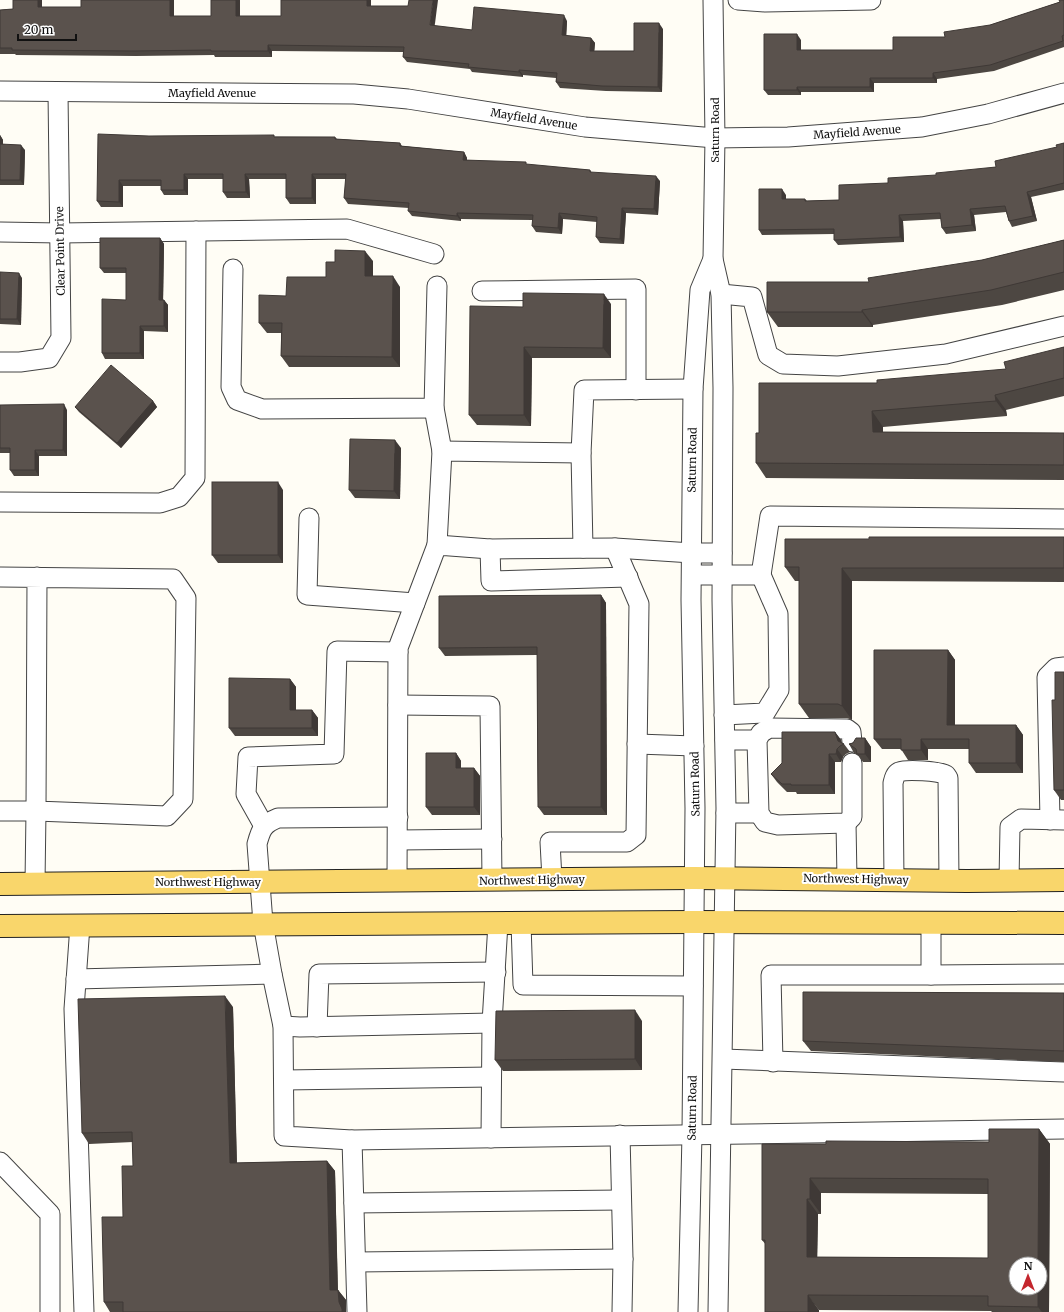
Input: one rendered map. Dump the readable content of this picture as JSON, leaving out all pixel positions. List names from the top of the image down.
{
  "streets": {
    "main road": ["Northwest Highway"],
    "street": ["Mayfield Avenue", "Saturn Road", "Clear Point Drive"]
  },
  "crossings": [
    ["Mayfield Avenue", "Saturn Road"],
    ["Mayfield Avenue", "Clear Point Drive"],
    ["Saturn Road", "Northwest Highway"]
  ],
  "scale_bar": "20 m",
  "north": "top"
}
